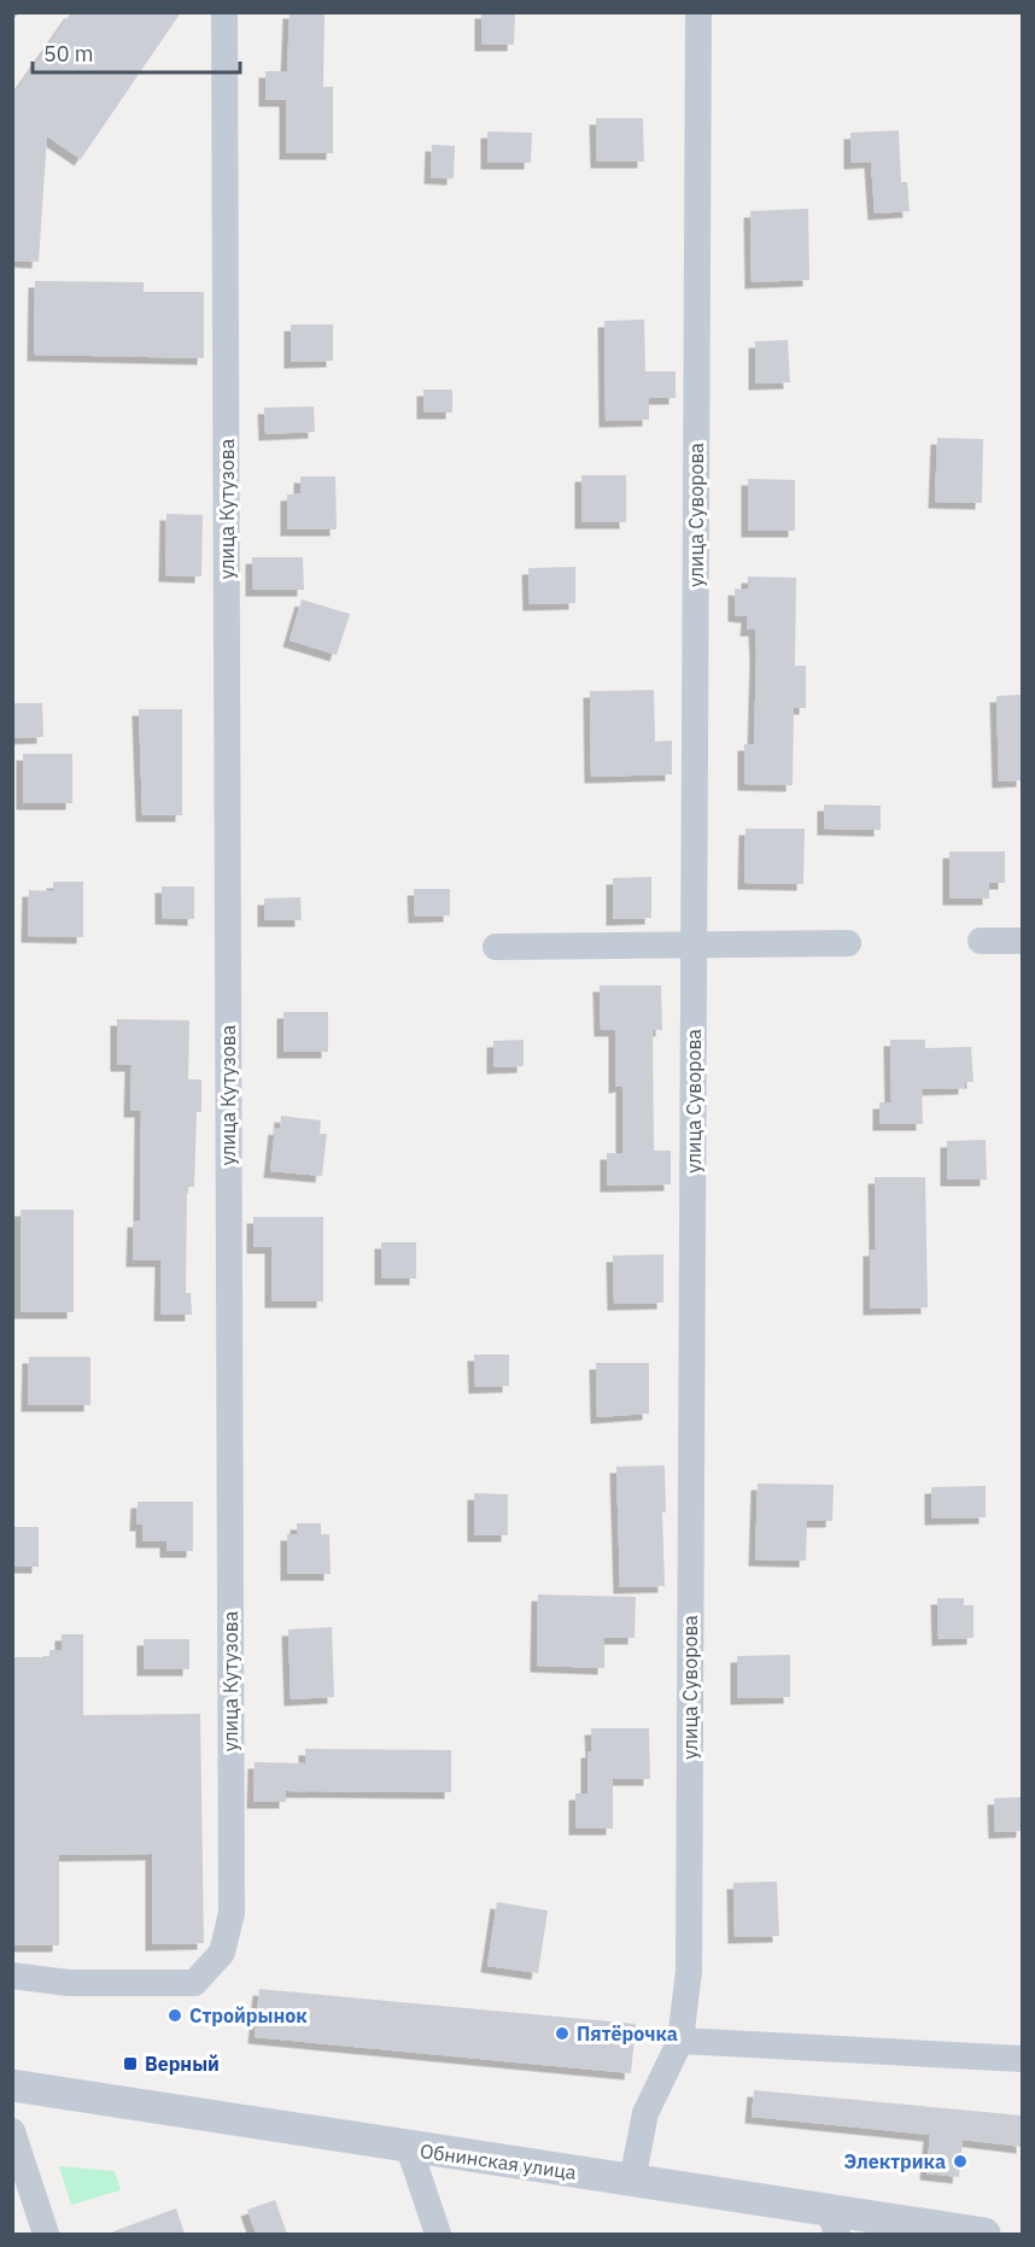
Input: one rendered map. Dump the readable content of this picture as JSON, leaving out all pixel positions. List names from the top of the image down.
{
  "streets": {
    "street": ["улица Кутузова", "улица Суворова", "Обнинская улица"]
  },
  "crossings": [
    ["улица Суворова", "Обнинская улица"]
  ],
  "places": {
    "other": ["Стройрынок", "Пятёрочка", "Электрика"],
    "transit": ["Верный"]
  },
  "scale_bar": "50 m"
}
